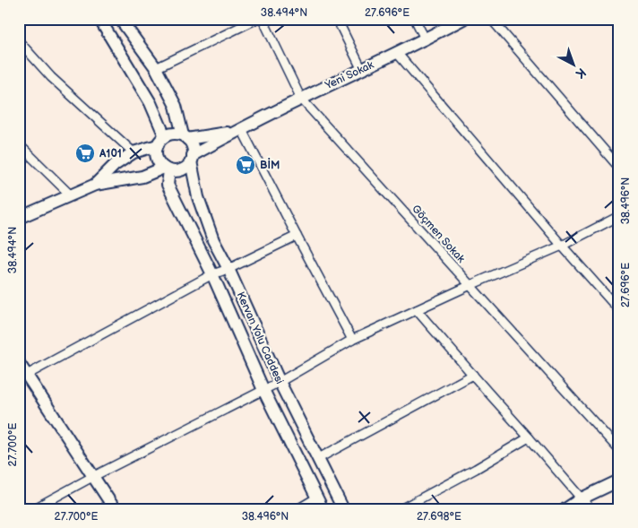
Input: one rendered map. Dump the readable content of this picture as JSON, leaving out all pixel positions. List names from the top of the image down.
{
  "streets": {
    "main road": ["Yeni Sokak", "Kervan Yolu Caddesi"],
    "street": ["Göçmen Sokak"]
  },
  "crossings": [
    ["Yeni Sokak", "Göçmen Sokak"]
  ],
  "places": {
    "supermarket": ["A101", "BİM"]
  },
  "north": "bottom right",
  "coordinates": [
    "38.494°N",
    "27.696°E",
    "38.496°N",
    "27.700°E",
    "27.698°E"
  ]
}
